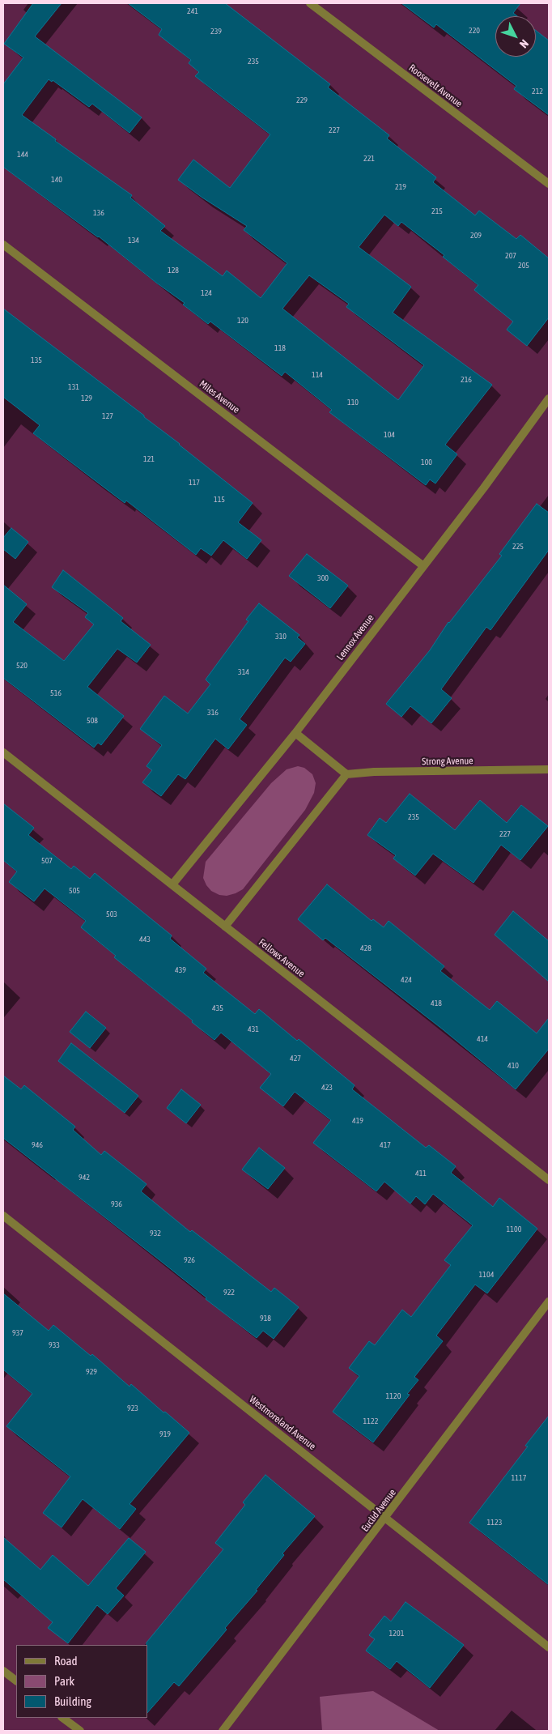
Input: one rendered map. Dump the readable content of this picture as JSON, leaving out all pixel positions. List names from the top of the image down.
{
  "streets": {
    "street": [
      "Roosevelt Avenue",
      "Miles Avenue",
      "Lennox Avenue",
      "Strong Avenue",
      "Fellows Avenue",
      "Westmoreland Avenue",
      "Euclid Avenue"
    ]
  },
  "crossings": [
    ["Miles Avenue", "Lennox Avenue"],
    ["Lennox Avenue", "Fellows Avenue"],
    ["Westmoreland Avenue", "Euclid Avenue"]
  ],
  "house_numbers": [
    "241",
    "220",
    "239",
    "235",
    "212",
    "229",
    "227",
    "144",
    "221",
    "140",
    "219",
    "215",
    "136",
    "209",
    "134",
    "207",
    "205",
    "128",
    "124",
    "120",
    "118",
    "135",
    "114",
    "216",
    "131",
    "129",
    "110",
    "127",
    "104",
    "121",
    "100",
    "117",
    "115",
    "225",
    "300",
    "310",
    "520",
    "314",
    "516",
    "316",
    "508",
    "235",
    "227",
    "507",
    "505",
    "503",
    "443",
    "428",
    "439",
    "424",
    "418",
    "435",
    "431",
    "414",
    "427",
    "410",
    "423",
    "419",
    "946",
    "417",
    "411",
    "942",
    "936",
    "1100",
    "932",
    "926",
    "1104",
    "922",
    "918",
    "937",
    "933",
    "929",
    "1120",
    "923",
    "1122",
    "919",
    "1117",
    "1123",
    "1201"
  ],
  "legend": ["Road", "Park", "Building"],
  "north": "bottom right"
}
